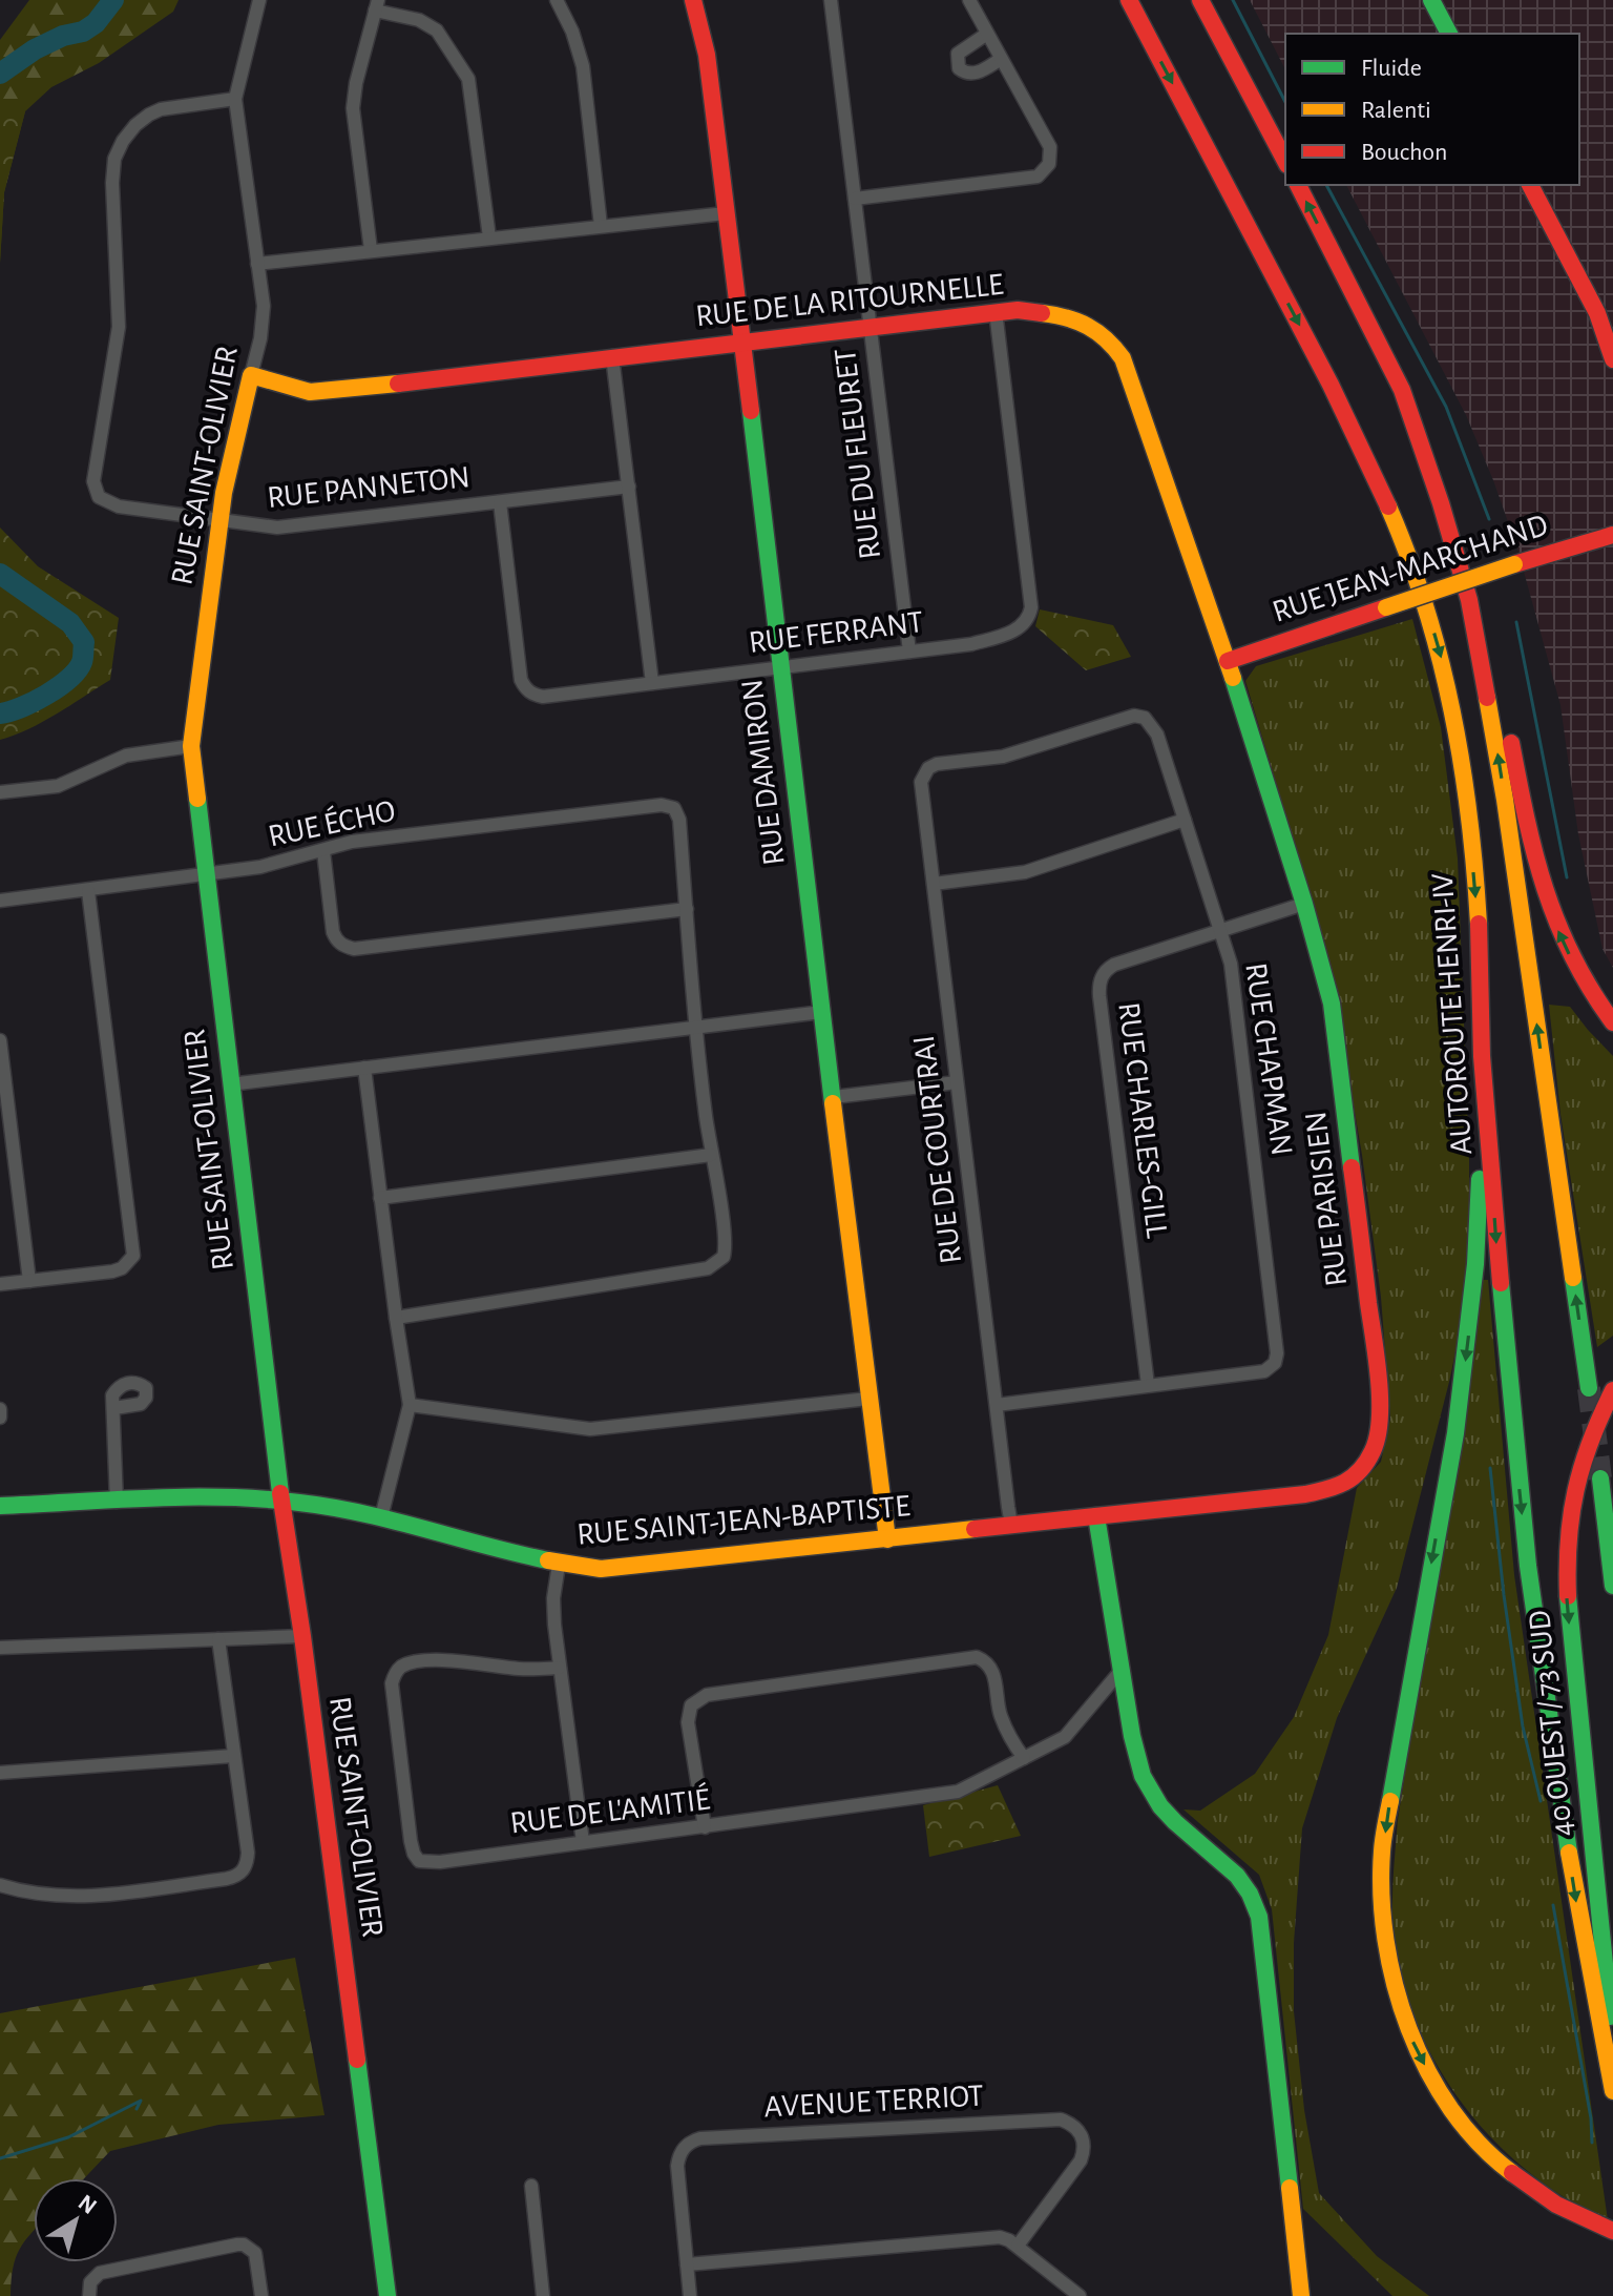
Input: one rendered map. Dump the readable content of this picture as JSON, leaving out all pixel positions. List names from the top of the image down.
{
  "streets": {
    "main road": [
      "RUE DE LA RITOURNELLE",
      "RUE SAINT-OLIVIER",
      "RUE JEAN-MARCHAND",
      "RUE DAMIRON",
      "AUTOROUTE HENRI-IV",
      "RUE PARISIEN",
      "RUE SAINT-JEAN-BAPTISTE",
      "40 OUEST / 73 SUD"
    ],
    "street": [
      "RUE DU FLEURET",
      "RUE PANNETON",
      "RUE FERRANT",
      "RUE ÉCHO",
      "RUE CHAPMAN",
      "RUE CHARLES-GILL",
      "RUE DE COURTRAI",
      "RUE DE L'AMITIÉ",
      "AVENUE TERRIOT"
    ]
  },
  "crossings": [
    ["RUE DE LA RITOURNELLE", "RUE DU FLEURET"],
    ["RUE DE LA RITOURNELLE", "RUE SAINT-OLIVIER"],
    ["RUE DE LA RITOURNELLE", "RUE JEAN-MARCHAND"],
    ["RUE DE LA RITOURNELLE", "RUE FERRANT"],
    ["RUE DE LA RITOURNELLE", "RUE DAMIRON"],
    ["RUE DE LA RITOURNELLE", "RUE PARISIEN"],
    ["RUE DU FLEURET", "RUE FERRANT"],
    ["RUE SAINT-OLIVIER", "RUE PANNETON"],
    ["RUE SAINT-OLIVIER", "RUE ÉCHO"],
    ["RUE SAINT-OLIVIER", "RUE SAINT-JEAN-BAPTISTE"],
    ["RUE PANNETON", "RUE FERRANT"],
    ["RUE JEAN-MARCHAND", "RUE PARISIEN"],
    ["RUE FERRANT", "RUE DAMIRON"],
    ["RUE DAMIRON", "RUE SAINT-JEAN-BAPTISTE"],
    ["RUE CHAPMAN", "RUE CHARLES-GILL"],
    ["RUE CHAPMAN", "RUE DE COURTRAI"],
    ["RUE CHARLES-GILL", "RUE PARISIEN"],
    ["RUE DE COURTRAI", "RUE SAINT-JEAN-BAPTISTE"],
    ["RUE PARISIEN", "RUE SAINT-JEAN-BAPTISTE"]
  ],
  "legend": ["Fluide", "Ralenti", "Bouchon"],
  "north": "top right"
}
